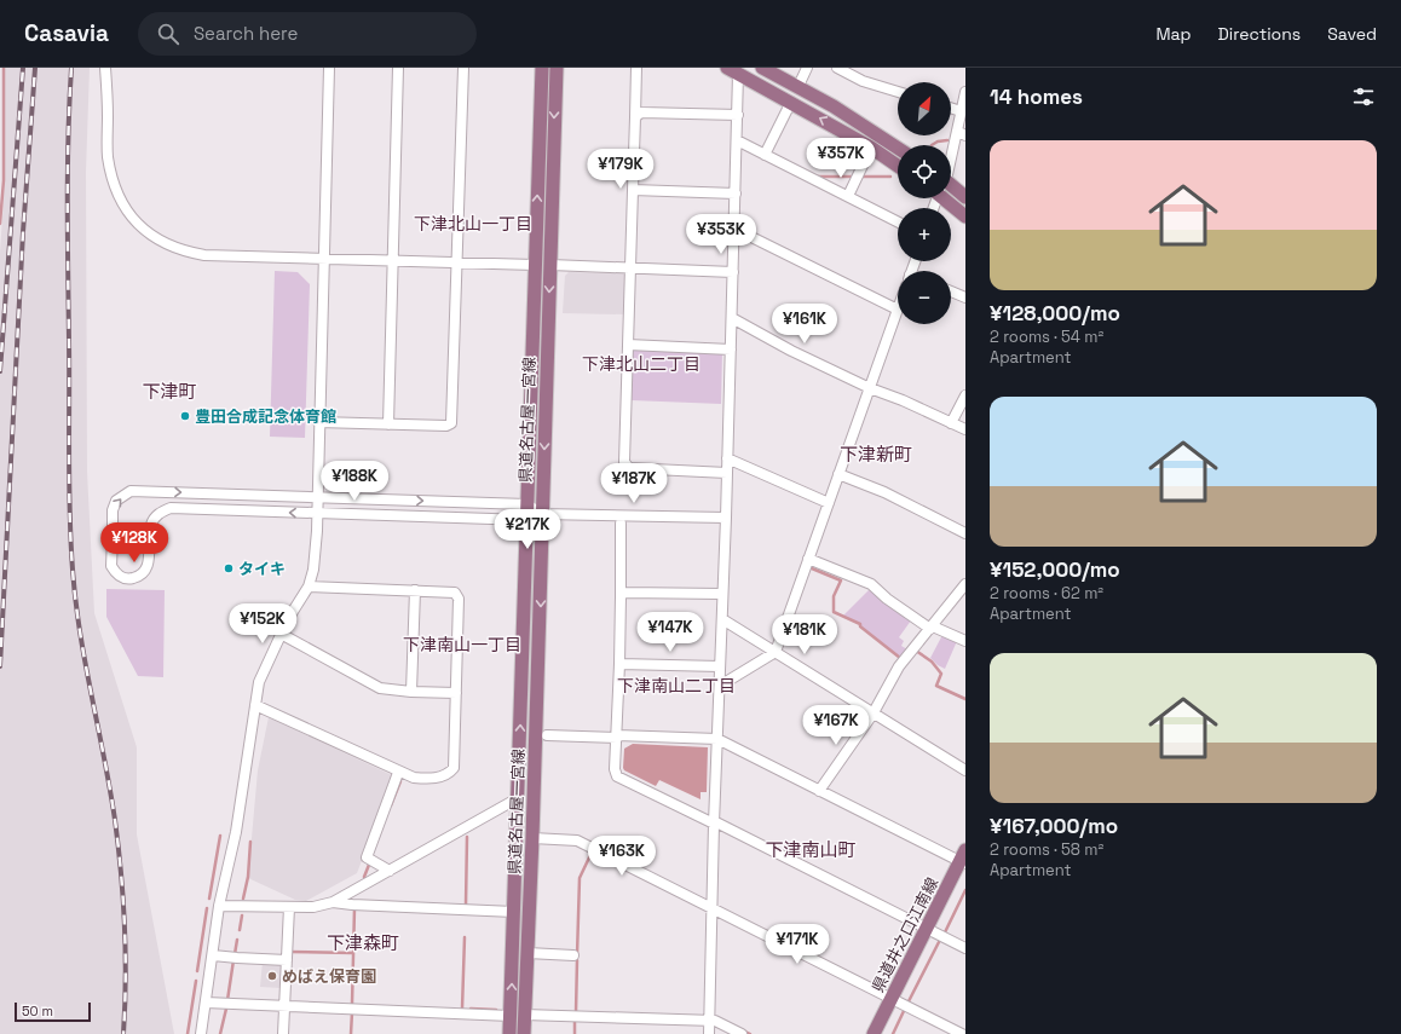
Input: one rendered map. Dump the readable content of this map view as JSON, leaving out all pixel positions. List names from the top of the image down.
{
  "streets": {
    "main road": ["県道名古屋一宮線", "県道井之口江南線"]
  },
  "districts": [
    "下津北山一丁目",
    "下津北山二丁目",
    "下津町",
    "下津新町",
    "下津南山一丁目",
    "下津南山二丁目",
    "下津南山町",
    "下津森町"
  ],
  "places": ["豊田合成記念体育館", "タイキ", "めばえ保育園"],
  "scale_bar": "50 m",
  "north": "top right",
  "page": {
    "header": "Casavia",
    "search": "Search here",
    "nav": ["Map", "Directions", "Saved"],
    "heading": "14 homes",
    "map_buttons": ["+", "−"],
    "list": [
      {
        "name": "¥128,000/mo",
        "note": "2 rooms · 54 m² · Apartment"
      },
      {
        "name": "¥152,000/mo",
        "note": "2 rooms · 62 m² · Apartment"
      },
      {
        "name": "¥167,000/mo",
        "note": "2 rooms · 58 m² · Apartment"
      }
    ],
    "price": [
      "¥357K",
      "¥179K",
      "¥353K",
      "¥161K",
      "¥188K",
      "¥187K",
      "¥217K",
      "¥128K",
      "¥152K",
      "¥147K",
      "¥181K",
      "¥167K",
      "¥163K",
      "¥171K"
    ],
    "scale": "50 m"
  }
}
